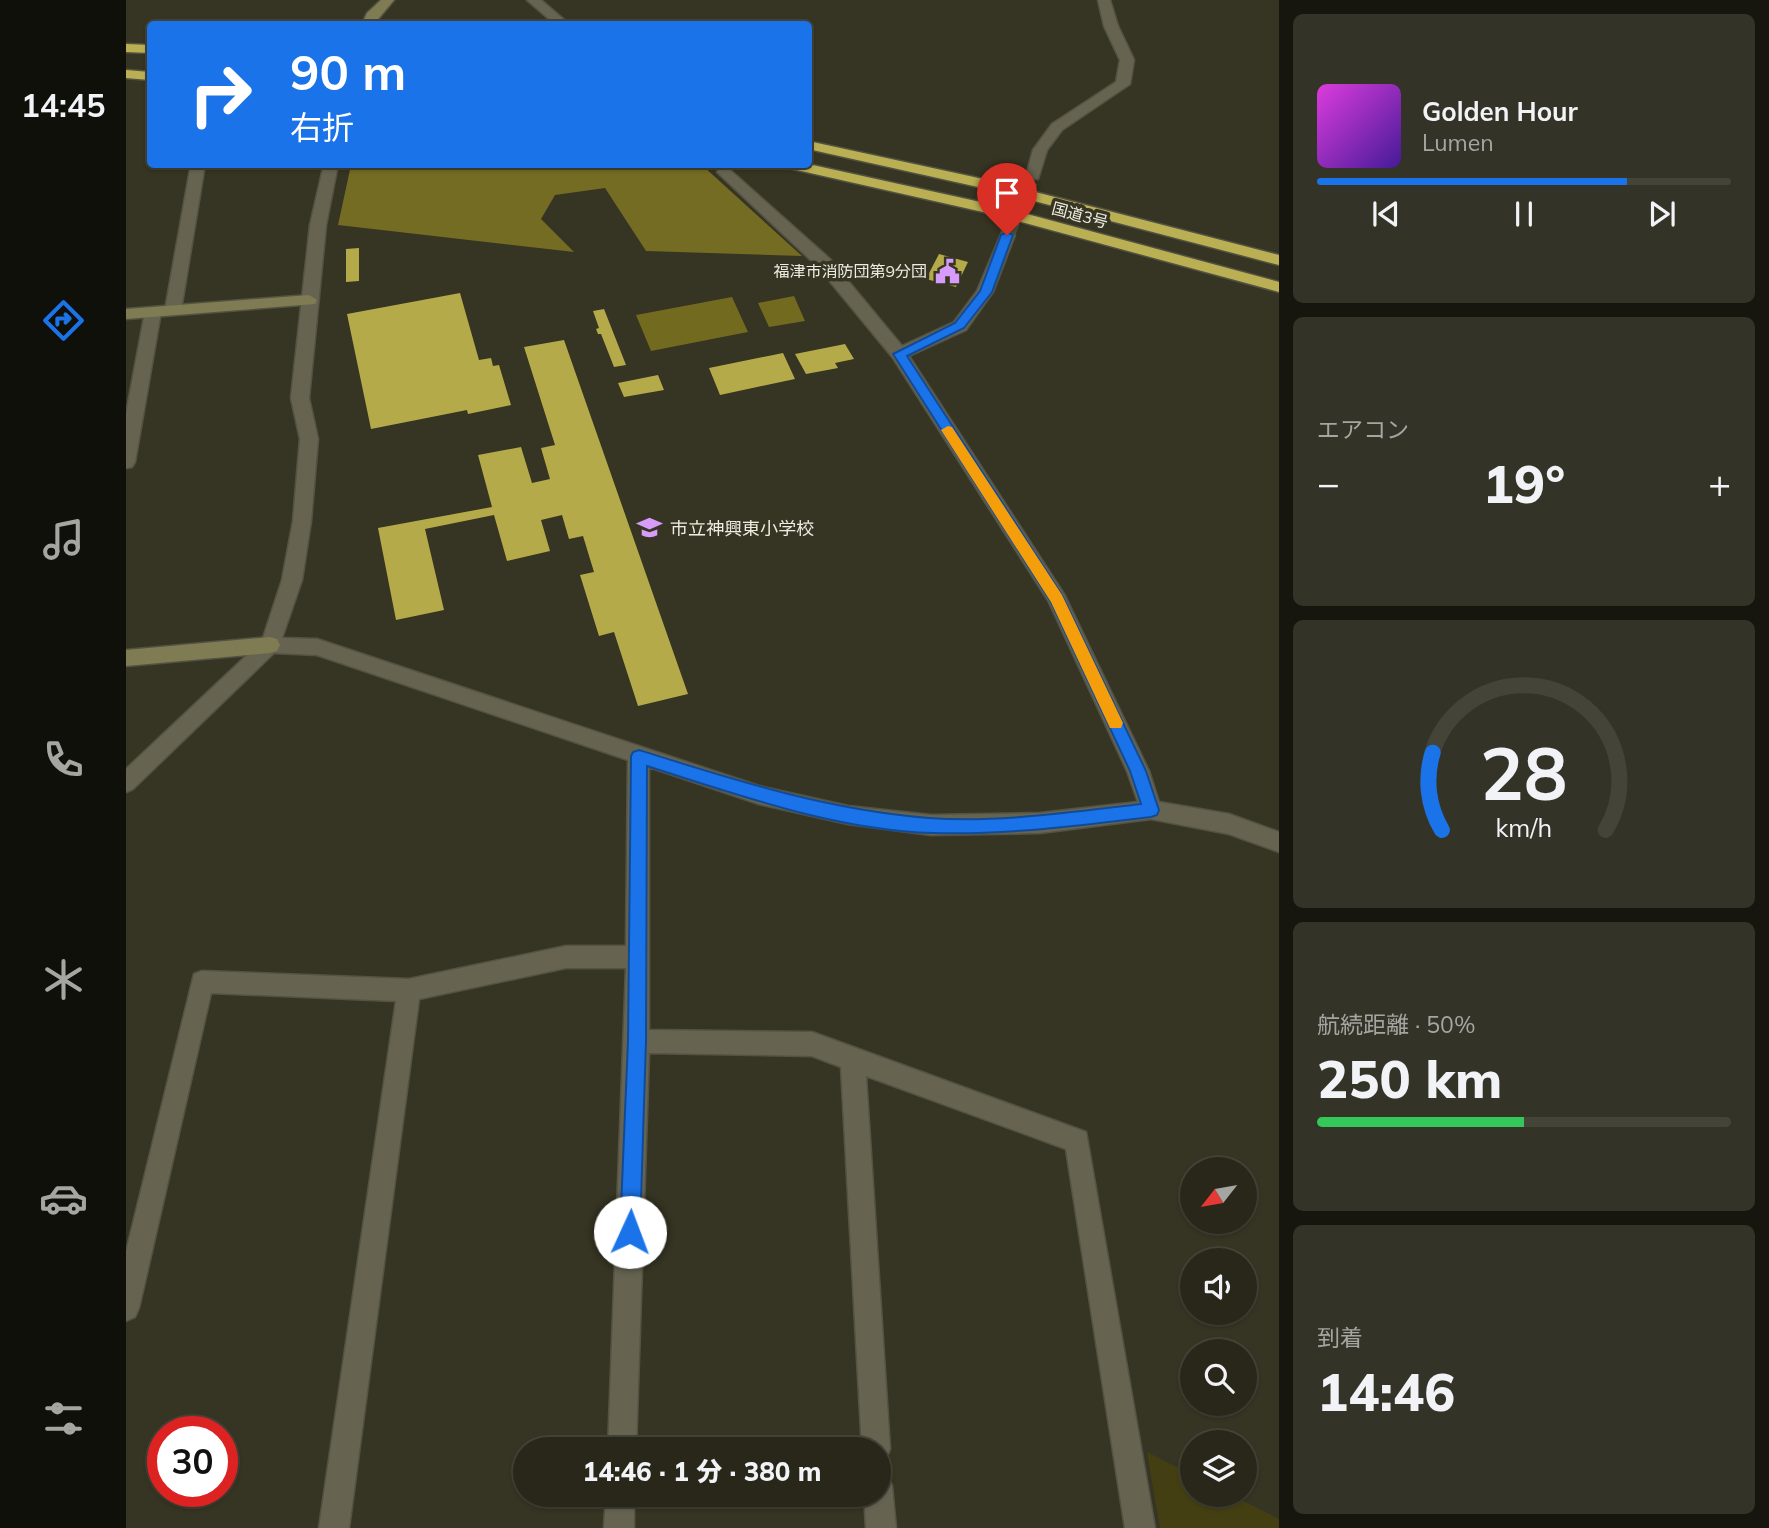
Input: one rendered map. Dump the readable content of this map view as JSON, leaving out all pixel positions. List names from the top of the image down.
{
  "streets": {
    "highway": ["国道3号"]
  },
  "places": {
    "public building": ["福津市消防団第9分団"],
    "school or university": ["市立神興東小学校"]
  },
  "north": "bottom left",
  "page": {
    "tabs": "14:45",
    "turn": ["90 m", "右折"],
    "song": ["Golden Hour", "Lumen"],
    "tile": [
      "エアコン",
      ["航続距離 · 50%", "250 km"],
      ["到着", "14:46"]
    ],
    "heat": ["−", "19°", "+"],
    "limit": "30",
    "trip": "14:46 · 1 分 · 380 m",
    "gauge": ["28", "km/h"]
  }
}
